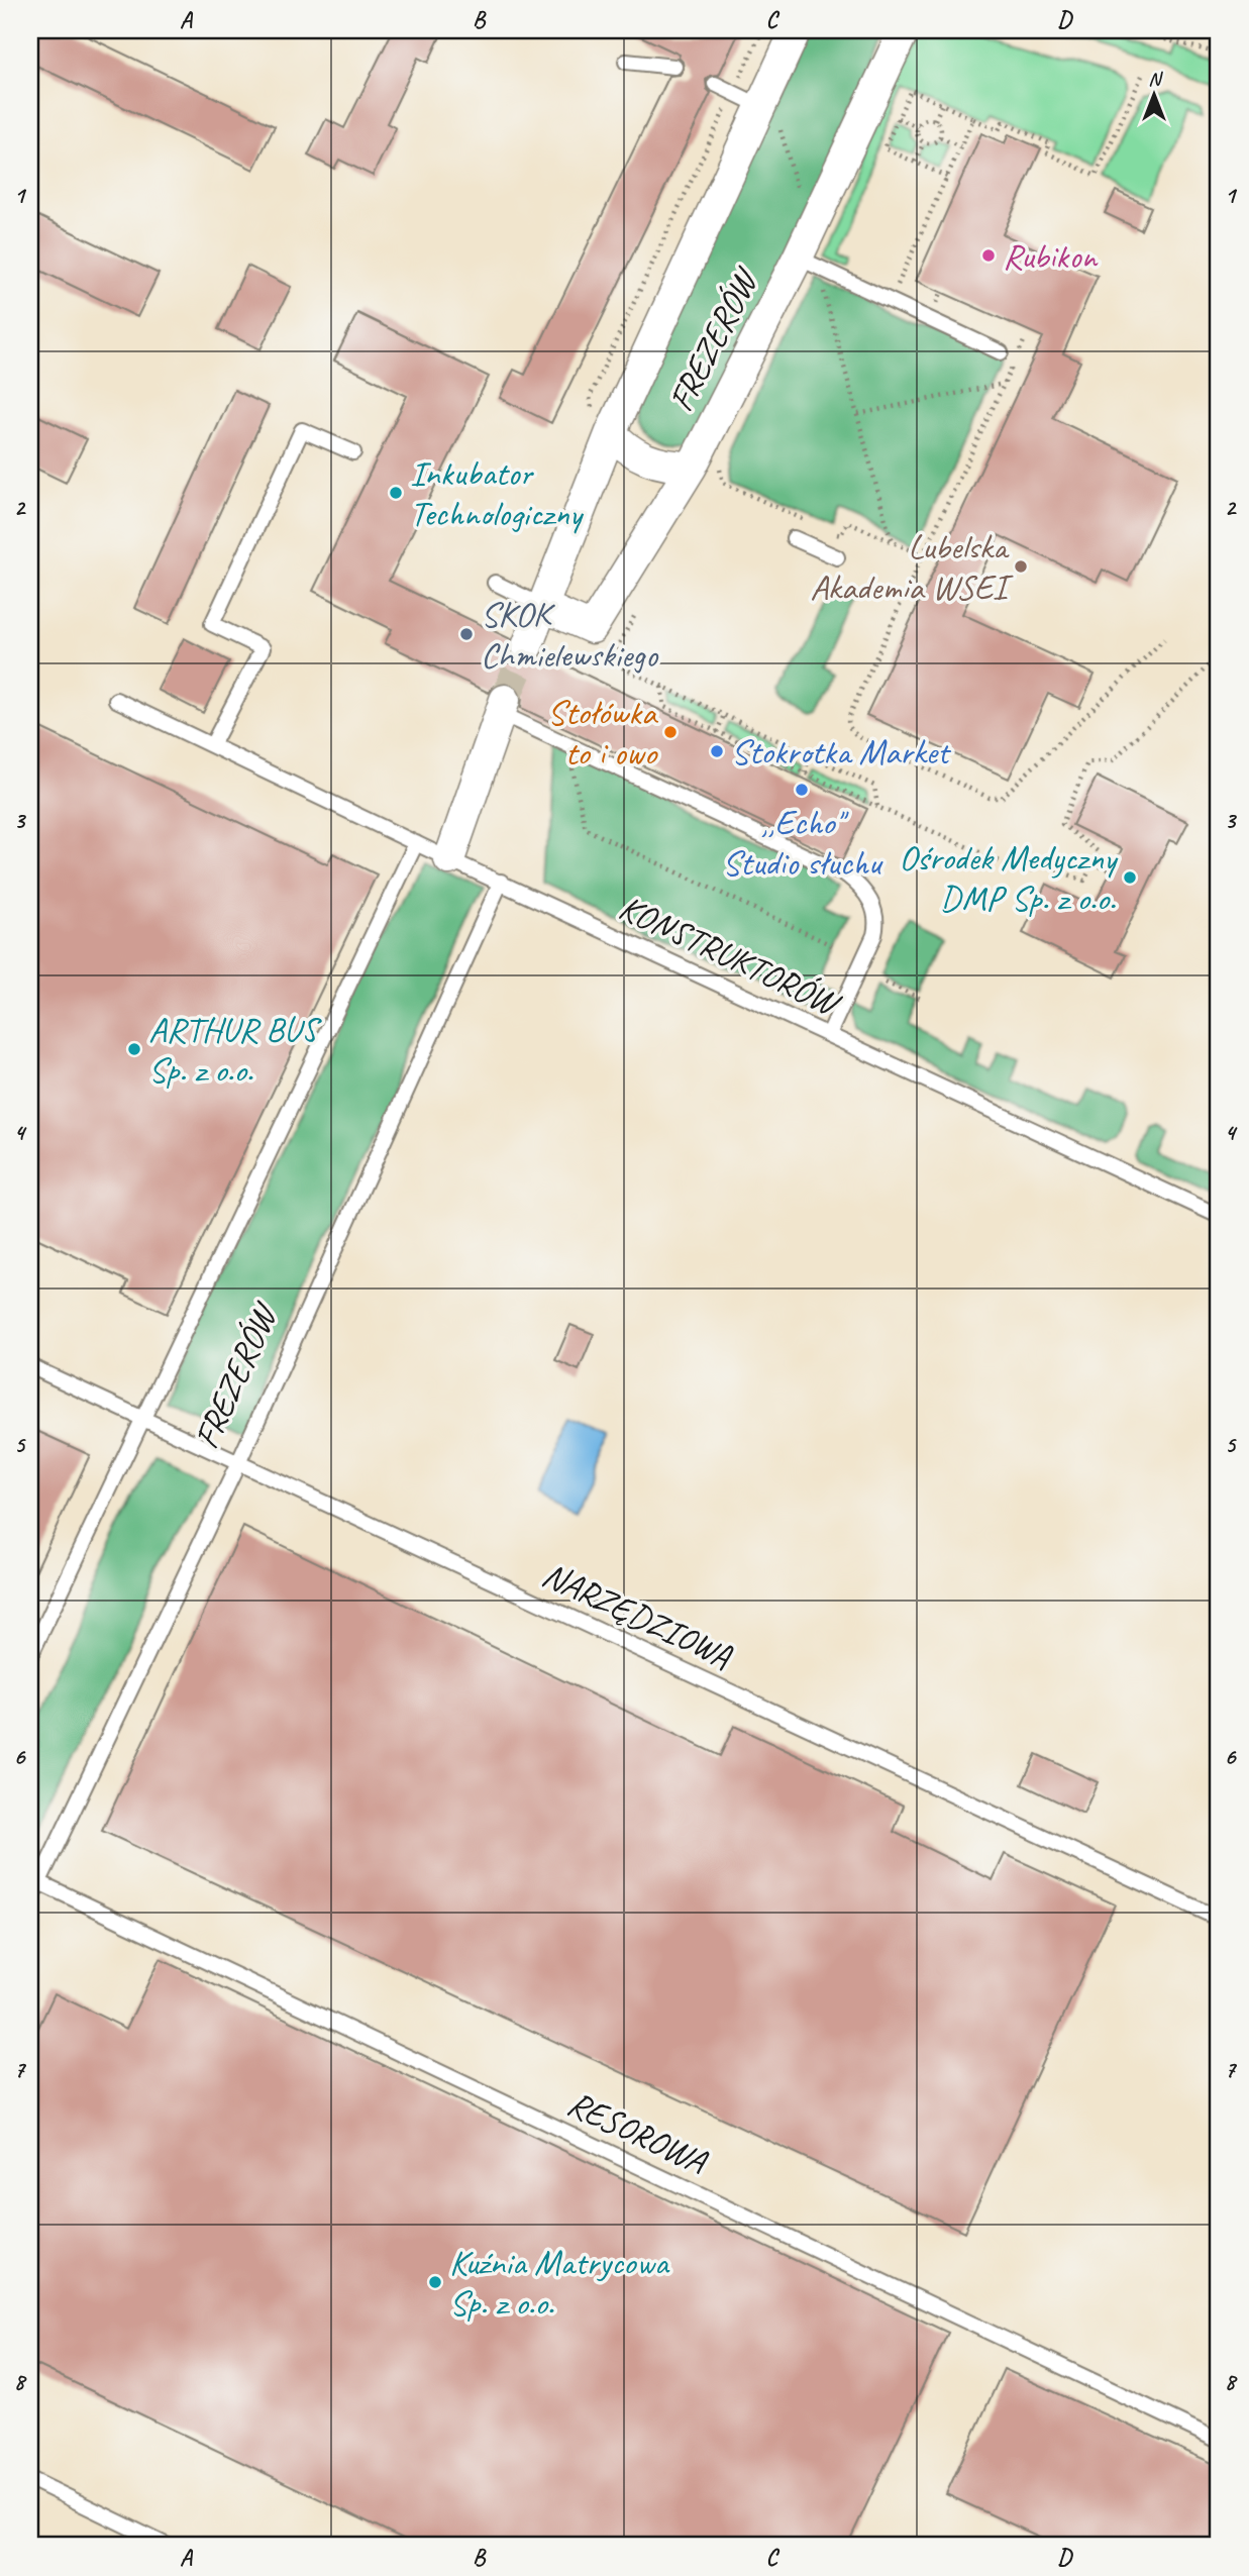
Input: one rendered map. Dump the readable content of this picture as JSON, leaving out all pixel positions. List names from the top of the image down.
{
  "streets": {
    "street": ["FREZERÓW"],
    "lane": ["KONSTRUKTORÓW", "NARZĘDZIOWA", "RESOROWA"]
  },
  "crossings": [
    ["FREZERÓW", "KONSTRUKTORÓW"],
    ["FREZERÓW", "NARZĘDZIOWA"],
    ["FREZERÓW", "RESOROWA"]
  ],
  "places": [
    "Rubikon",
    "Inkubator Technologiczny",
    "Lubelska Akademia WSEI",
    "SKOK Chmielewskiego",
    "Stołówka to i owo",
    "Stokrotka Market",
    ",,Echo'' Studio słuchu",
    "Ośrodek Medyczny DMP Sp. z o.o.",
    "ARTHUR BUS Sp. z o.o.",
    "Kuźnia Matrycowa Sp. z o.o."
  ],
  "north": "top",
  "grid": {
    "columns": [
      "A",
      "B",
      "C",
      "D"
    ],
    "rows": [
      "1",
      "2",
      "3",
      "4",
      "5",
      "6",
      "7",
      "8"
    ]
  }
}
